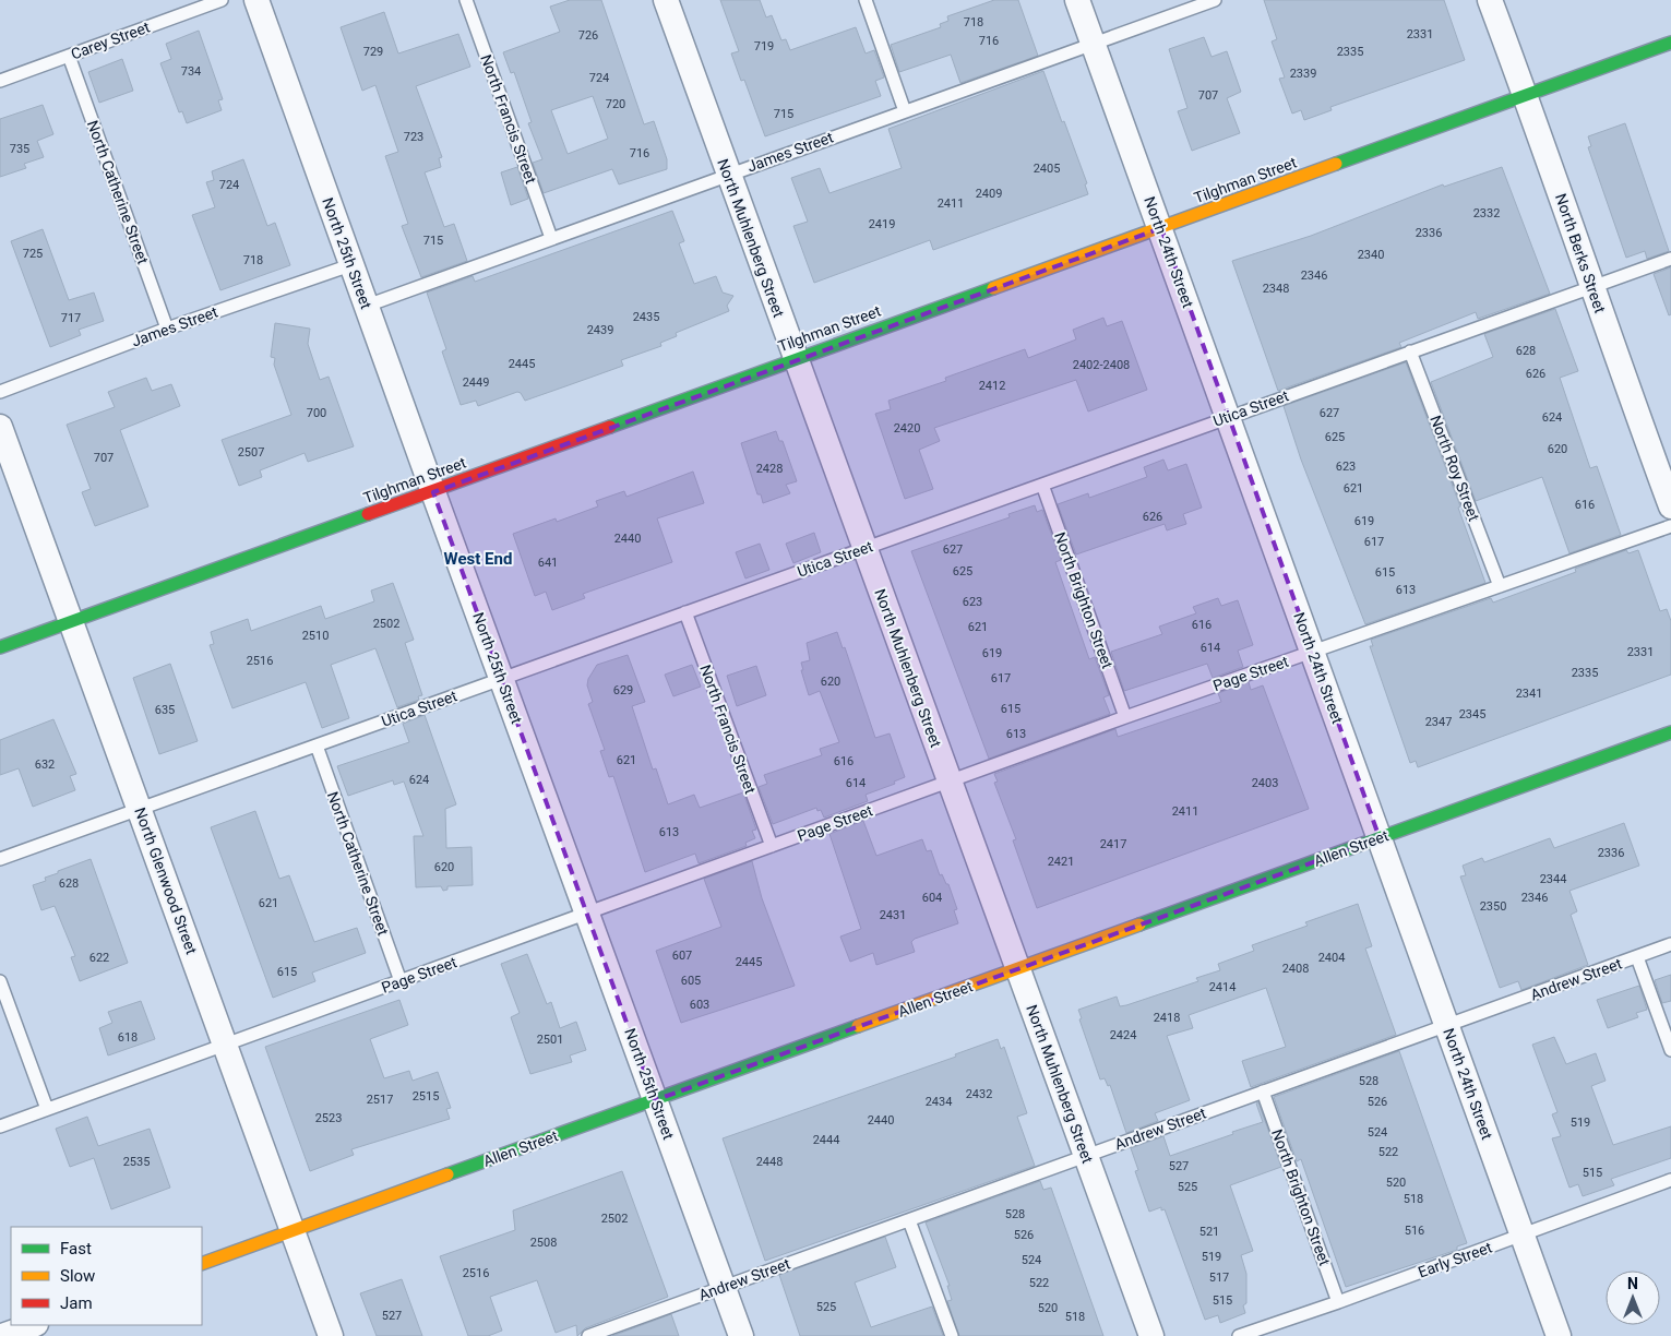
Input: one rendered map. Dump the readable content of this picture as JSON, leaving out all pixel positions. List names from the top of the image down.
{
  "streets": {
    "main road": ["Tilghman Street", "Allen Street"],
    "street": [
      "North Muhlenberg Street",
      "North 24th Street",
      "North 25th Street",
      "North Berks Street",
      "North Glenwood Street"
    ],
    "lane": [
      "Carey Street",
      "North Francis Street",
      "James Street",
      "North Catherine Street",
      "Utica Street",
      "North Roy Street",
      "North Brighton Street",
      "Page Street",
      "Andrew Street",
      "Early Street"
    ]
  },
  "crossings": [
    ["Carey Street", "North Catherine Street"],
    ["North Francis Street", "James Street"],
    ["North Francis Street", "Utica Street"],
    ["North Francis Street", "Page Street"],
    ["James Street", "North Catherine Street"],
    ["James Street", "North Muhlenberg Street"],
    ["James Street", "North 24th Street"],
    ["James Street", "North 25th Street"],
    ["Tilghman Street", "North Muhlenberg Street"],
    ["Tilghman Street", "North 24th Street"],
    ["Tilghman Street", "North 25th Street"],
    ["Tilghman Street", "North Berks Street"],
    ["Tilghman Street", "North Glenwood Street"],
    ["North Catherine Street", "Utica Street"],
    ["North Catherine Street", "Page Street"],
    ["North Muhlenberg Street", "Utica Street"],
    ["North Muhlenberg Street", "Page Street"],
    ["North Muhlenberg Street", "Allen Street"],
    ["North Muhlenberg Street", "Andrew Street"],
    ["North 24th Street", "Utica Street"],
    ["North 24th Street", "Page Street"],
    ["North 24th Street", "Allen Street"],
    ["North 24th Street", "Andrew Street"],
    ["North 24th Street", "Early Street"],
    ["North 25th Street", "Utica Street"],
    ["North 25th Street", "Page Street"],
    ["North 25th Street", "Allen Street"],
    ["North 25th Street", "Andrew Street"],
    ["North Berks Street", "Utica Street"],
    ["Utica Street", "North Roy Street"],
    ["Utica Street", "North Brighton Street"],
    ["Utica Street", "North Glenwood Street"],
    ["North Roy Street", "Page Street"],
    ["North Brighton Street", "Page Street"],
    ["North Brighton Street", "Andrew Street"],
    ["North Brighton Street", "Early Street"],
    ["Page Street", "North Glenwood Street"],
    ["Allen Street", "North Glenwood Street"]
  ],
  "districts": ["West End"],
  "house_numbers": [
    "718",
    "2331",
    "726",
    "716",
    "719",
    "729",
    "2335",
    "734",
    "2339",
    "724",
    "707",
    "720",
    "715",
    "723",
    "735",
    "716",
    "2405",
    "724",
    "2409",
    "2411",
    "2332",
    "2419",
    "2336",
    "715",
    "725",
    "2340",
    "718",
    "2346",
    "2348",
    "2435",
    "717",
    "2439",
    "628",
    "2445",
    "2402-2408",
    "626",
    "2449",
    "2412",
    "700",
    "627",
    "624",
    "2420",
    "625",
    "620",
    "2507",
    "707",
    "623",
    "2428",
    "621",
    "616",
    "626",
    "619",
    "2440",
    "617",
    "627",
    "641",
    "625",
    "615",
    "613",
    "623",
    "2502",
    "616",
    "621",
    "2510",
    "614",
    "2331",
    "619",
    "2516",
    "2335",
    "617",
    "620",
    "629",
    "2341",
    "615",
    "635",
    "2345",
    "2347",
    "613",
    "621",
    "616",
    "632",
    "624",
    "614",
    "2403",
    "2411",
    "613",
    "2417",
    "2336",
    "2421",
    "620",
    "2344",
    "628",
    "604",
    "2346",
    "621",
    "2350",
    "2431",
    "607",
    "622",
    "2404",
    "2445",
    "2408",
    "615",
    "605",
    "2414",
    "603",
    "2418",
    "2424",
    "618",
    "2501",
    "528",
    "2432",
    "2515",
    "2517",
    "2434",
    "526",
    "2523",
    "2440",
    "519",
    "524",
    "2444",
    "522",
    "2535",
    "2448",
    "527",
    "515",
    "520",
    "525",
    "518",
    "528",
    "2502",
    "516",
    "521",
    "526",
    "2508",
    "519",
    "524",
    "2516",
    "517",
    "522",
    "515",
    "525",
    "520",
    "527",
    "518"
  ],
  "legend": ["Fast", "Slow", "Jam"],
  "north": "top"
}
